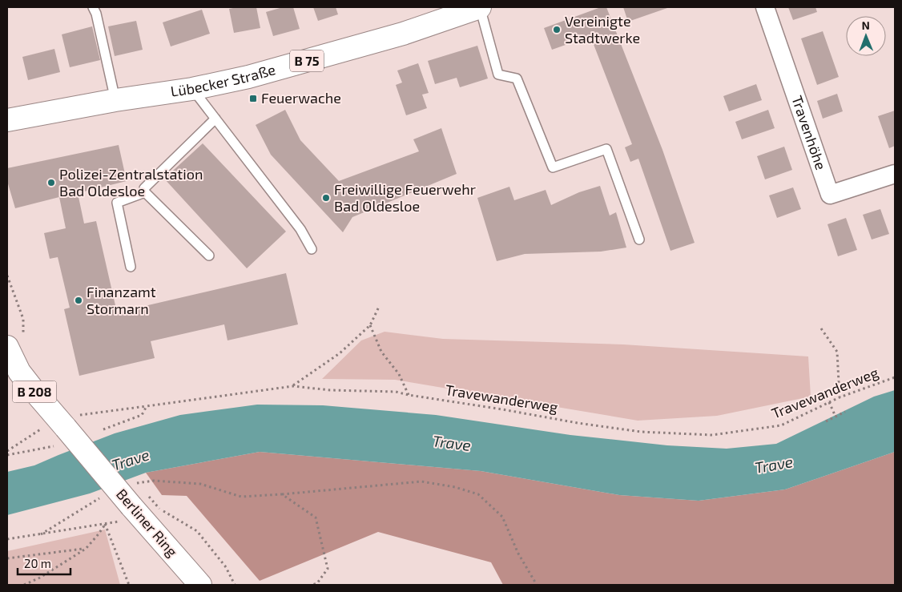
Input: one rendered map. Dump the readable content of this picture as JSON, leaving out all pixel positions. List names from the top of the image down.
{
  "streets": {
    "main road": [
      "B 75",
      "Lübecker Straße",
      "B 208",
      "Berliner Ring"
    ],
    "street": ["Travenhöhe"],
    "path": ["Travewanderweg"]
  },
  "crossings": [
    ["Travewanderweg", "Berliner Ring"]
  ],
  "water": ["Trave"],
  "places": {
    "other": [
      "Vereinigte Stadtwerke",
      "Polizei-Zentralstation Bad Oldesloe",
      "Freiwillige Feuerwehr Bad Oldesloe",
      "Finanzamt Stormarn"
    ],
    "transit": ["Feuerwache"]
  },
  "scale_bar": "20 m",
  "north": "top"
}
